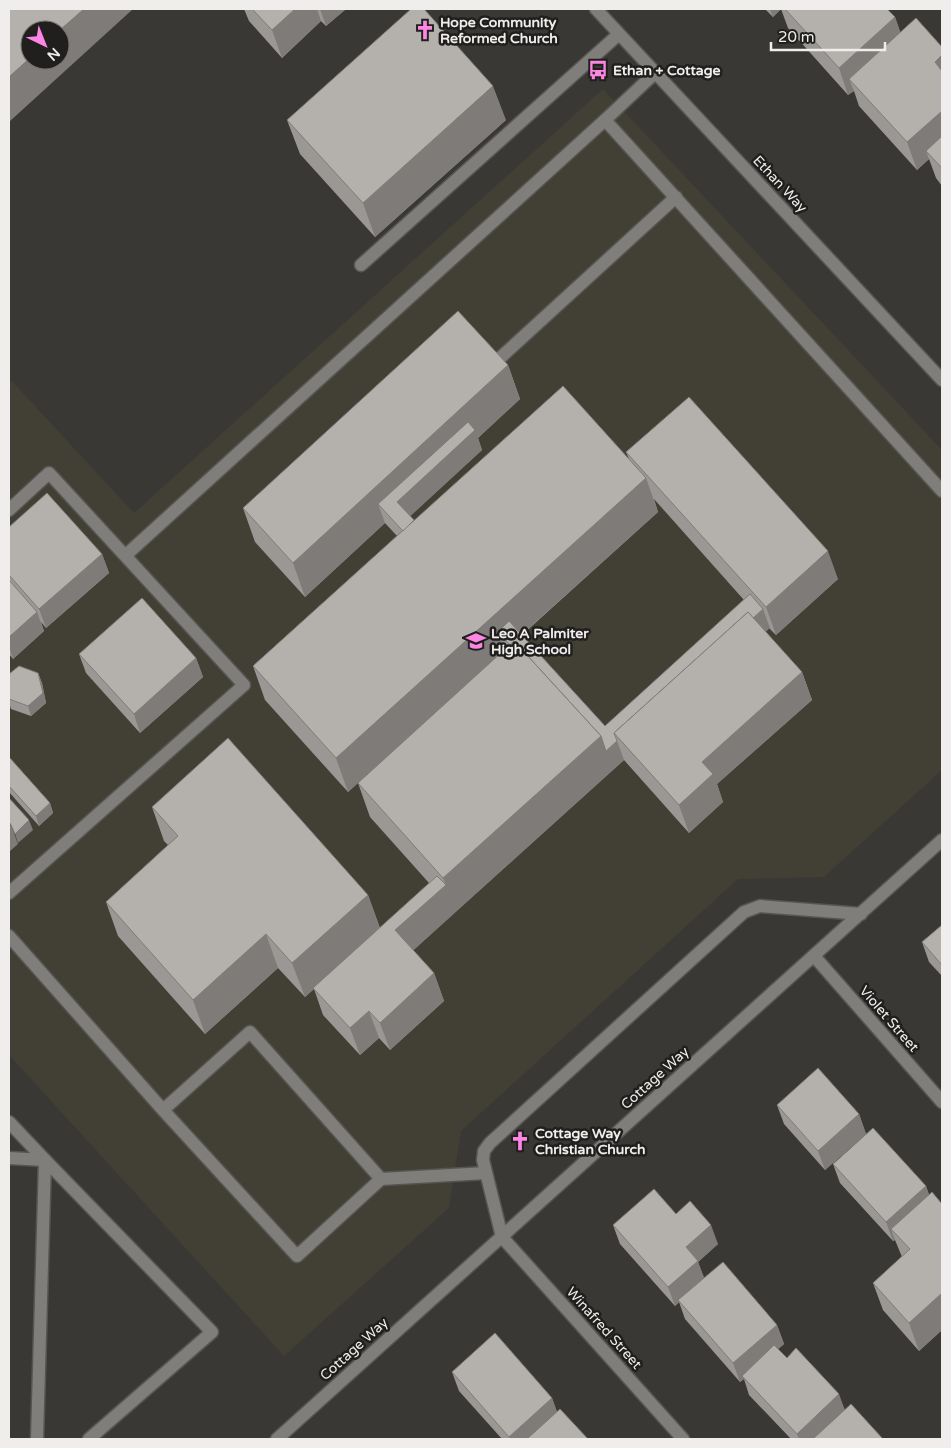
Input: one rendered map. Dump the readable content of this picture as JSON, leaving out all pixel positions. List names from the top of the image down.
{
  "streets": {
    "street": [
      "Ethan Way",
      "Violet Street",
      "Cottage Way",
      "Winafred Street"
    ]
  },
  "crossings": [
    ["Violet Street", "Cottage Way"],
    ["Cottage Way", "Winafred Street"]
  ],
  "places": {
    "church": ["Hope Community Reformed Church", "Cottage Way Christian Church"],
    "bus stop": ["Ethan + Cottage"],
    "school or university": ["Leo A Palmiter High School"]
  },
  "scale_bar": "20 m",
  "north": "bottom right"
}
